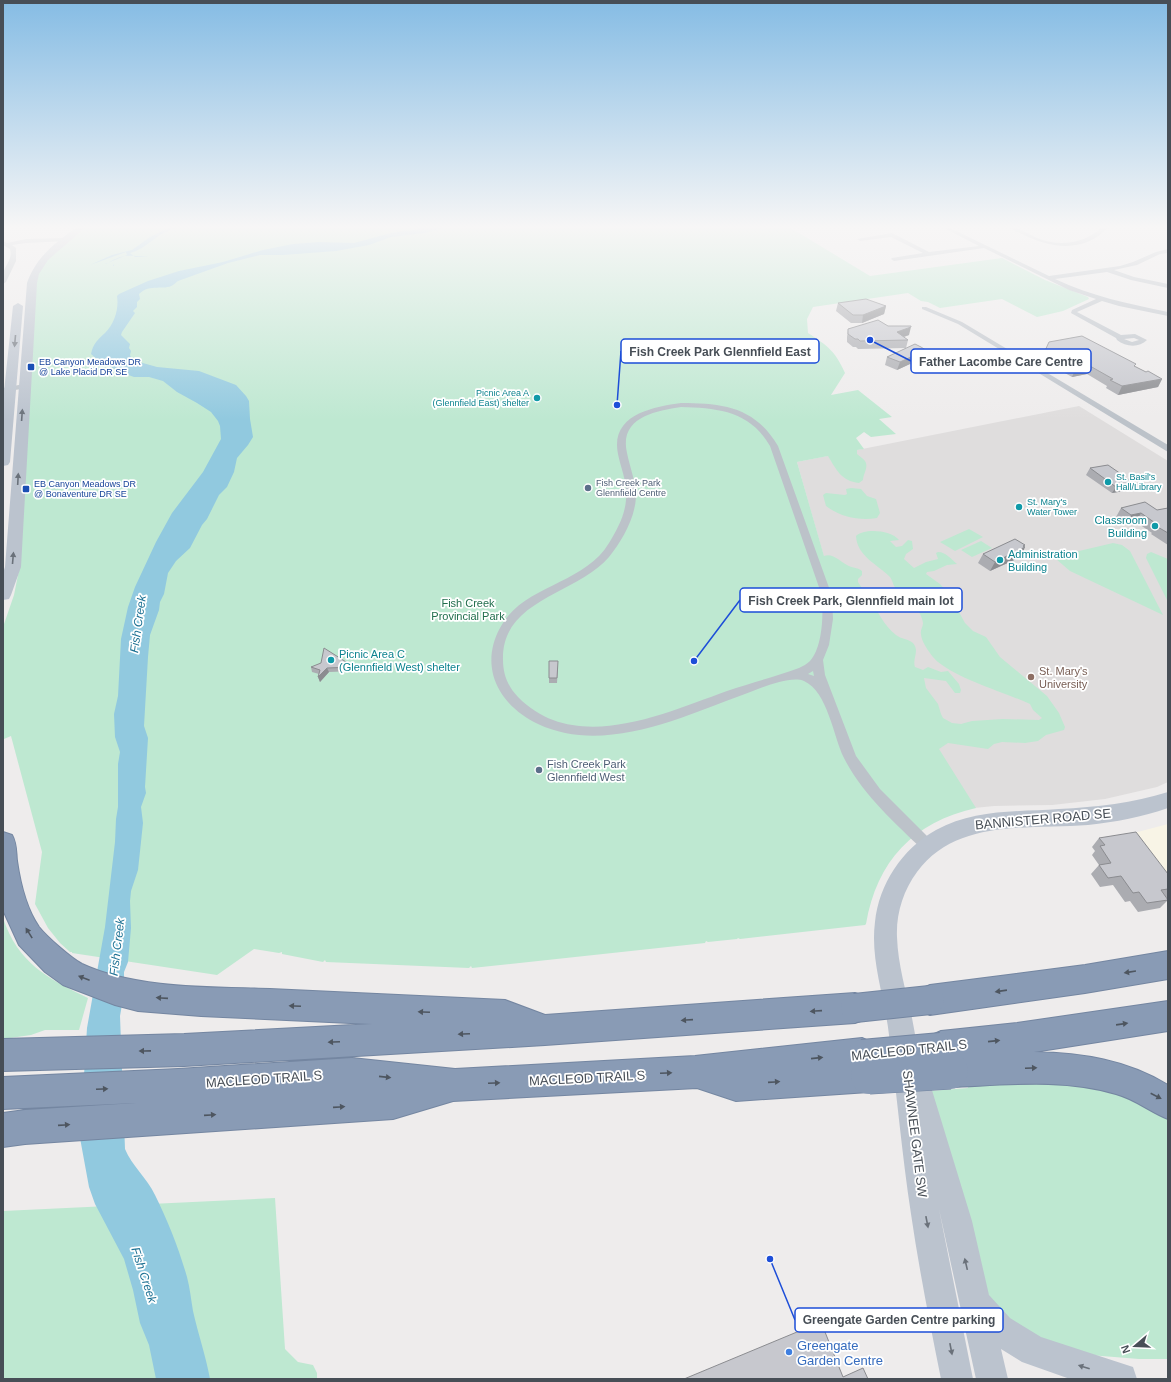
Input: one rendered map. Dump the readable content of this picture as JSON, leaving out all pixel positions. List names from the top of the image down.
{
  "streets": {
    "highway": ["MACLEOD TRAIL S"],
    "main road": ["BANNISTER ROAD SE", "SHAWNEE GATE SW"]
  },
  "crossings": [
    ["BANNISTER ROAD SE", "SHAWNEE GATE SW"]
  ],
  "water": ["Fish Creek"],
  "parks": ["Fish Creek Provincial Park"],
  "places": {
    "other": [
      "Father Lacombe Care Centre",
      "Picnic Area A (Glennfield East) shelter",
      "Fish Creek Park Glennfield East",
      "St. Basil's Hall/Library",
      "Fish Creek Park Glennfield Centre",
      "St. Mary's Water Tower",
      "Classroom Building",
      "Administration Building",
      "Picnic Area C (Glennfield West) shelter",
      "Fish Creek Park, Glennfield main lot",
      "St. Mary's University",
      "Fish Creek Park Glennfield West",
      "Greengate Garden Centre parking",
      "Greengate Garden Centre"
    ],
    "transit": ["EB Canyon Meadows DR @ Lake Placid DR SE", "EB Canyon Meadows DR @ Bonaventure DR SE"]
  },
  "north": "left"
}
